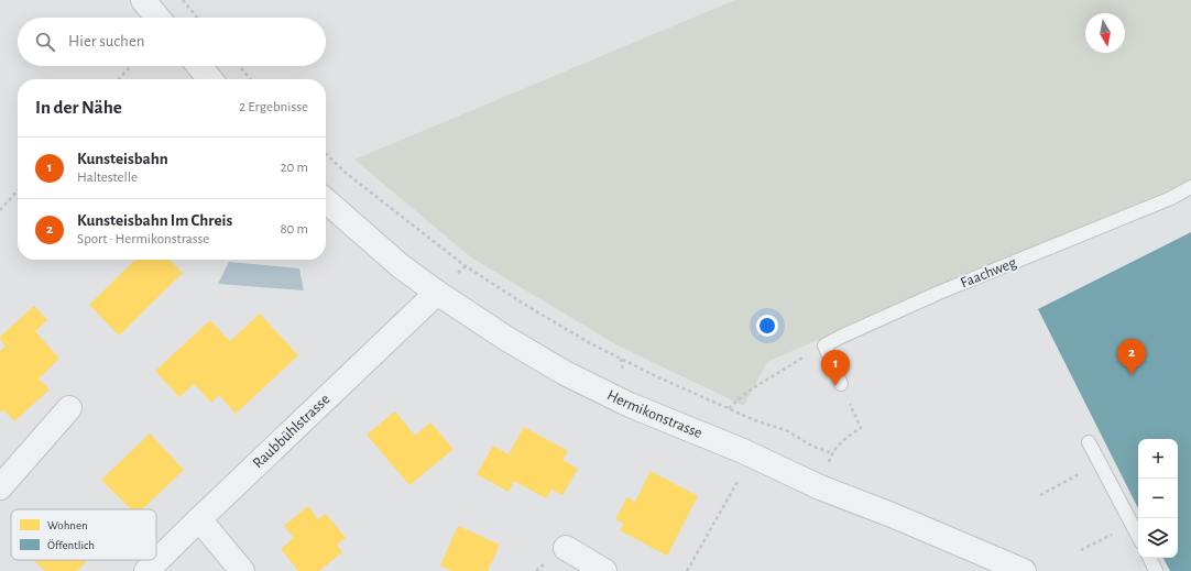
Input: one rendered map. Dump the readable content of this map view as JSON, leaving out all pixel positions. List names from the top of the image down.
{
  "streets": {
    "street": ["Hermikonstrasse", "Raubbühlstrasse"],
    "lane": ["Faachweg"]
  },
  "crossings": [
    ["Hermikonstrasse", "Raubbühlstrasse"]
  ],
  "legend": ["Wohnen", "Öffentlich"],
  "north": "bottom",
  "page": {
    "search": "Hier suchen",
    "heading": ["In der Nähe", "2 Ergebnisse"],
    "list": [
      {
        "mark": "1",
        "name": "Kunsteisbahn",
        "note": "Haltestelle",
        "value": "20 m"
      },
      {
        "mark": "2",
        "name": "Kunsteisbahn Im Chreis",
        "note": "Sport · Hermikonstrasse",
        "value": "80 m"
      }
    ],
    "pins": ["2", "1"],
    "map_buttons": ["+", "−"]
  }
}
